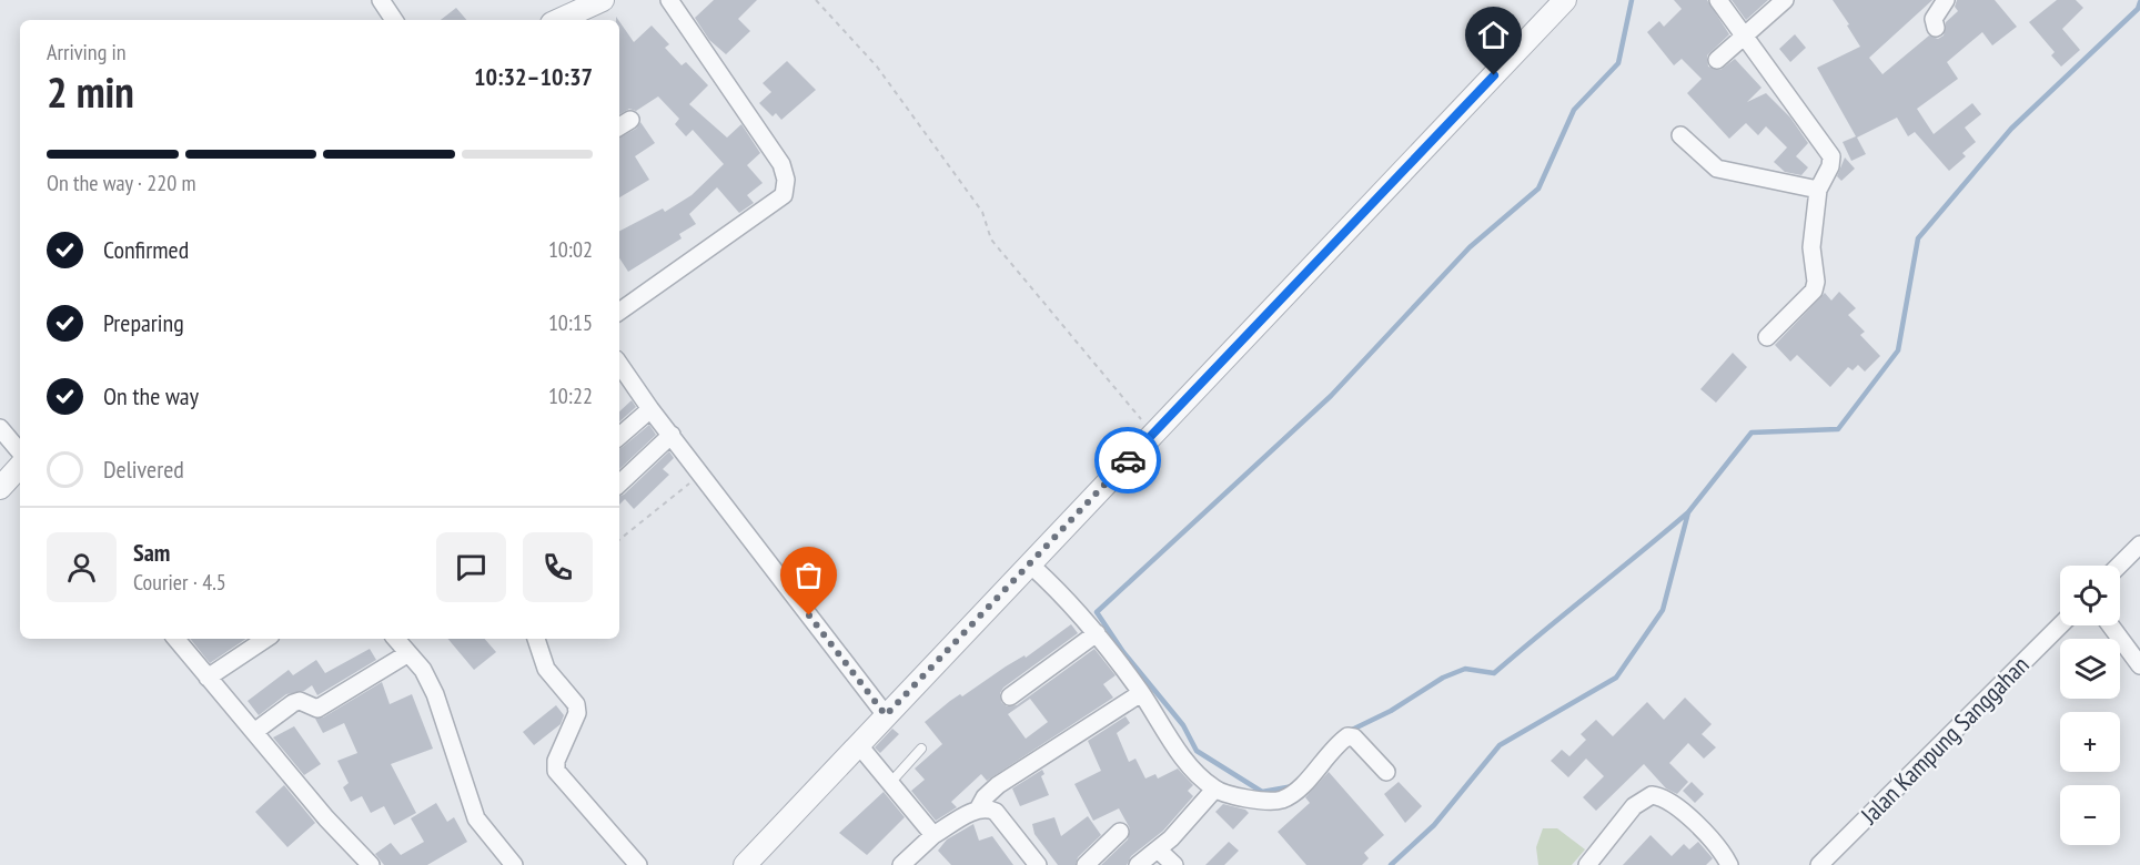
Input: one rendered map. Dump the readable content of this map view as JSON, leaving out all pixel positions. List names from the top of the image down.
{
  "streets": {
    "street": ["Jalan Kampung Sanggahan"]
  },
  "page": {
    "heading": ["2 min", "Arriving in", "10:32–10:37"],
    "panel": ["Sam", "Courier · 4.5"],
    "bar": "On the way · 220 m",
    "list": [
      ["Confirmed", "10:02"],
      ["Preparing", "10:15"],
      ["On the way", "10:22"],
      "Delivered"
    ],
    "map_buttons": ["+", "−"]
  }
}
